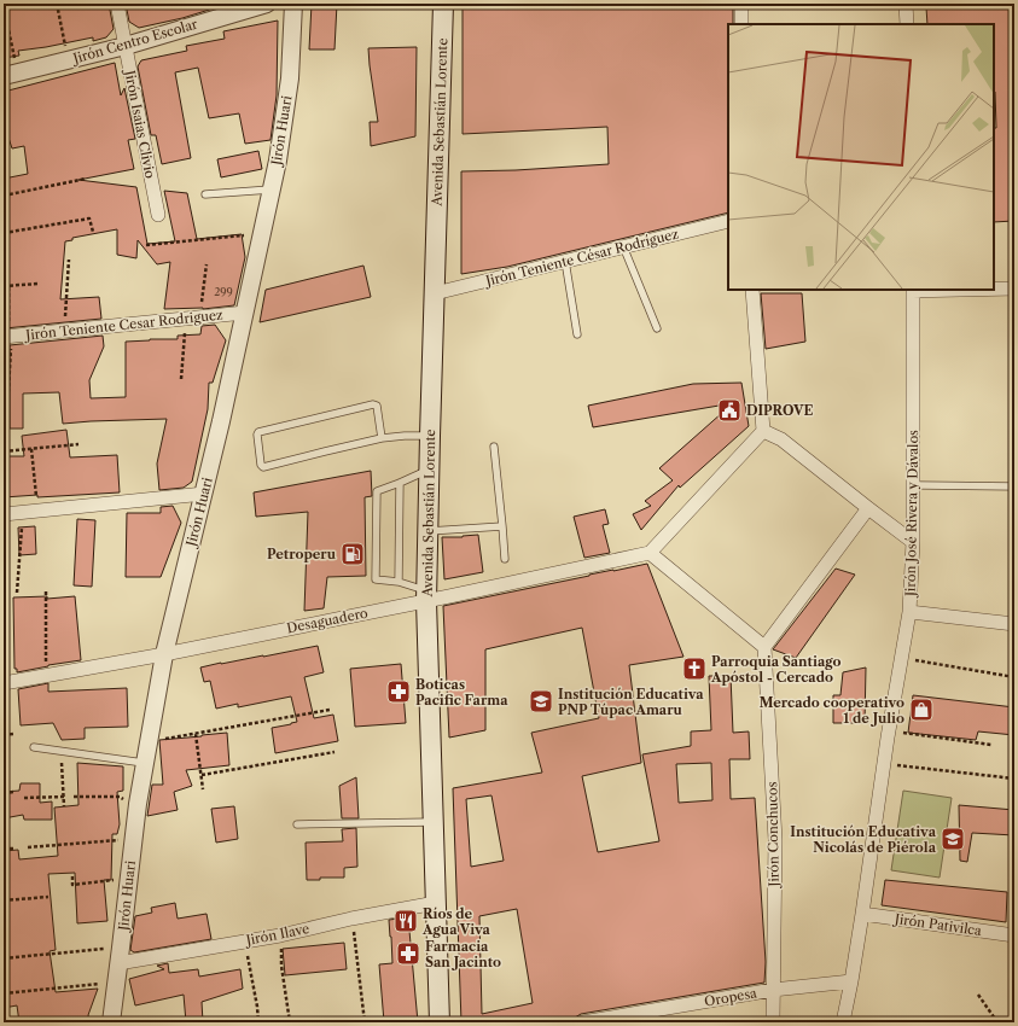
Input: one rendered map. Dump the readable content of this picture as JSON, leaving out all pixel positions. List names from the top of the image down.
{
  "streets": {
    "main road": ["Avenida Sebastián Lorente"],
    "street": [
      "Jirón Centro Escolar",
      "Jirón Isaias Clivio",
      "Jirón Huari",
      "Jirón Teniente César Rodríguez",
      "Jirón Teniente Cesar Rodriguez",
      "Jirón José Rivera y Dávalos",
      "Desaguadero",
      "Jirón Conchucos",
      "Jirón Pativilca",
      "Jirón Ilave",
      "Oropesa"
    ]
  },
  "crossings": [
    ["Jirón Centro Escolar", "Jirón Isaias Clivio"],
    ["Avenida Sebastián Lorente", "Jirón Teniente César Rodríguez"],
    ["Avenida Sebastián Lorente", "Desaguadero"],
    ["Avenida Sebastián Lorente", "Jirón Ilave"],
    ["Jirón Huari", "Jirón Teniente Cesar Rodriguez"],
    ["Jirón Huari", "Desaguadero"],
    ["Jirón Huari", "Jirón Ilave"],
    ["Jirón José Rivera y Dávalos", "Jirón Pativilca"],
    ["Jirón José Rivera y Dávalos", "Oropesa"],
    ["Jirón Conchucos", "Oropesa"]
  ],
  "places": {
    "public building": ["DIPROVE"],
    "fuel station": ["Petroperu"],
    "church": ["Parroquia Santiago Apóstol - Cercado"],
    "pharmacy": ["Boticas Pacific Farma", "Farmacia San Jacinto"],
    "school or university": ["Institución Educativa PNP Túpac Amaru", "Institución Educativa Nicolás de Piérola"],
    "shop": ["Mercado cooperativo 1 de Julio"],
    "restaurant": ["Ríos de Agua Viva"]
  },
  "house_numbers": ["299"]
}
